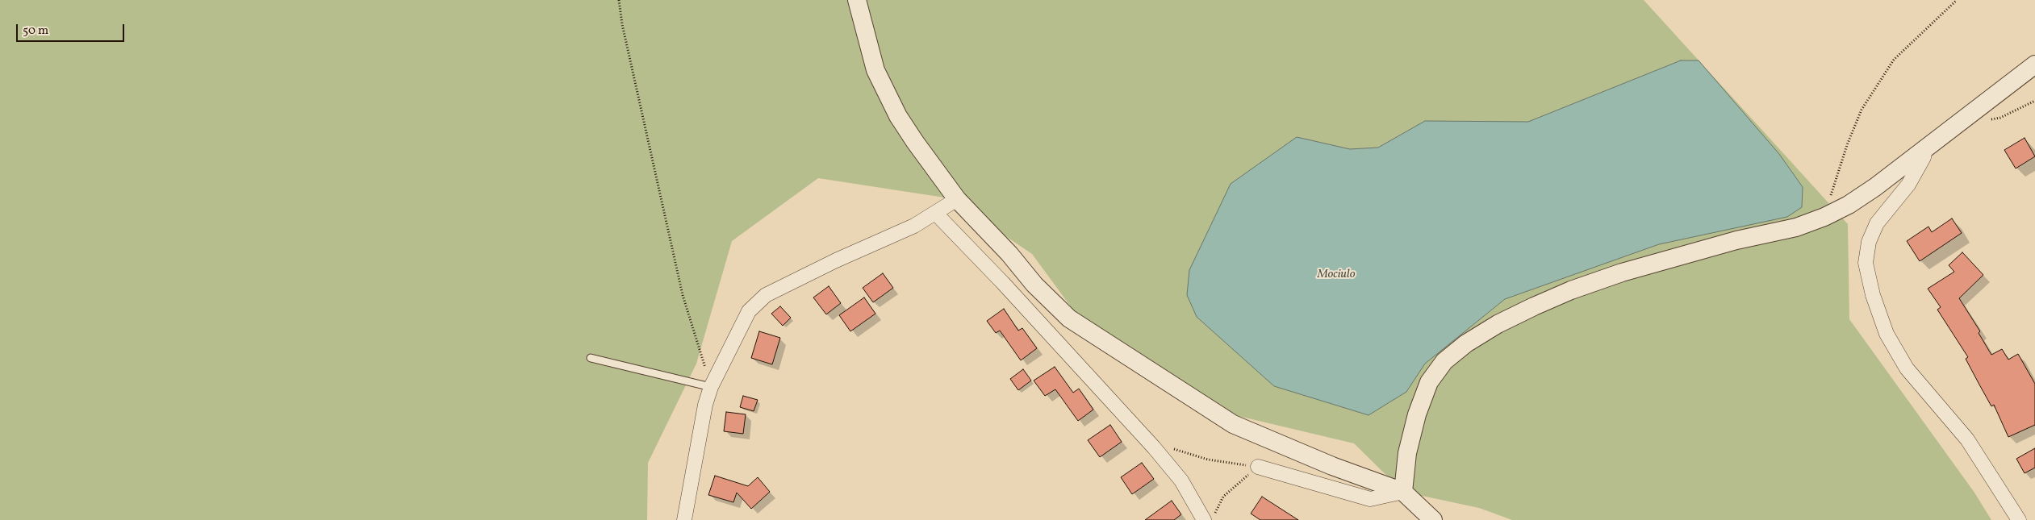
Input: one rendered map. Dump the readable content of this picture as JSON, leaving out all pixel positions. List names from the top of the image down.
{
  "water": ["Mociulo"],
  "scale_bar": "50 m"
}
